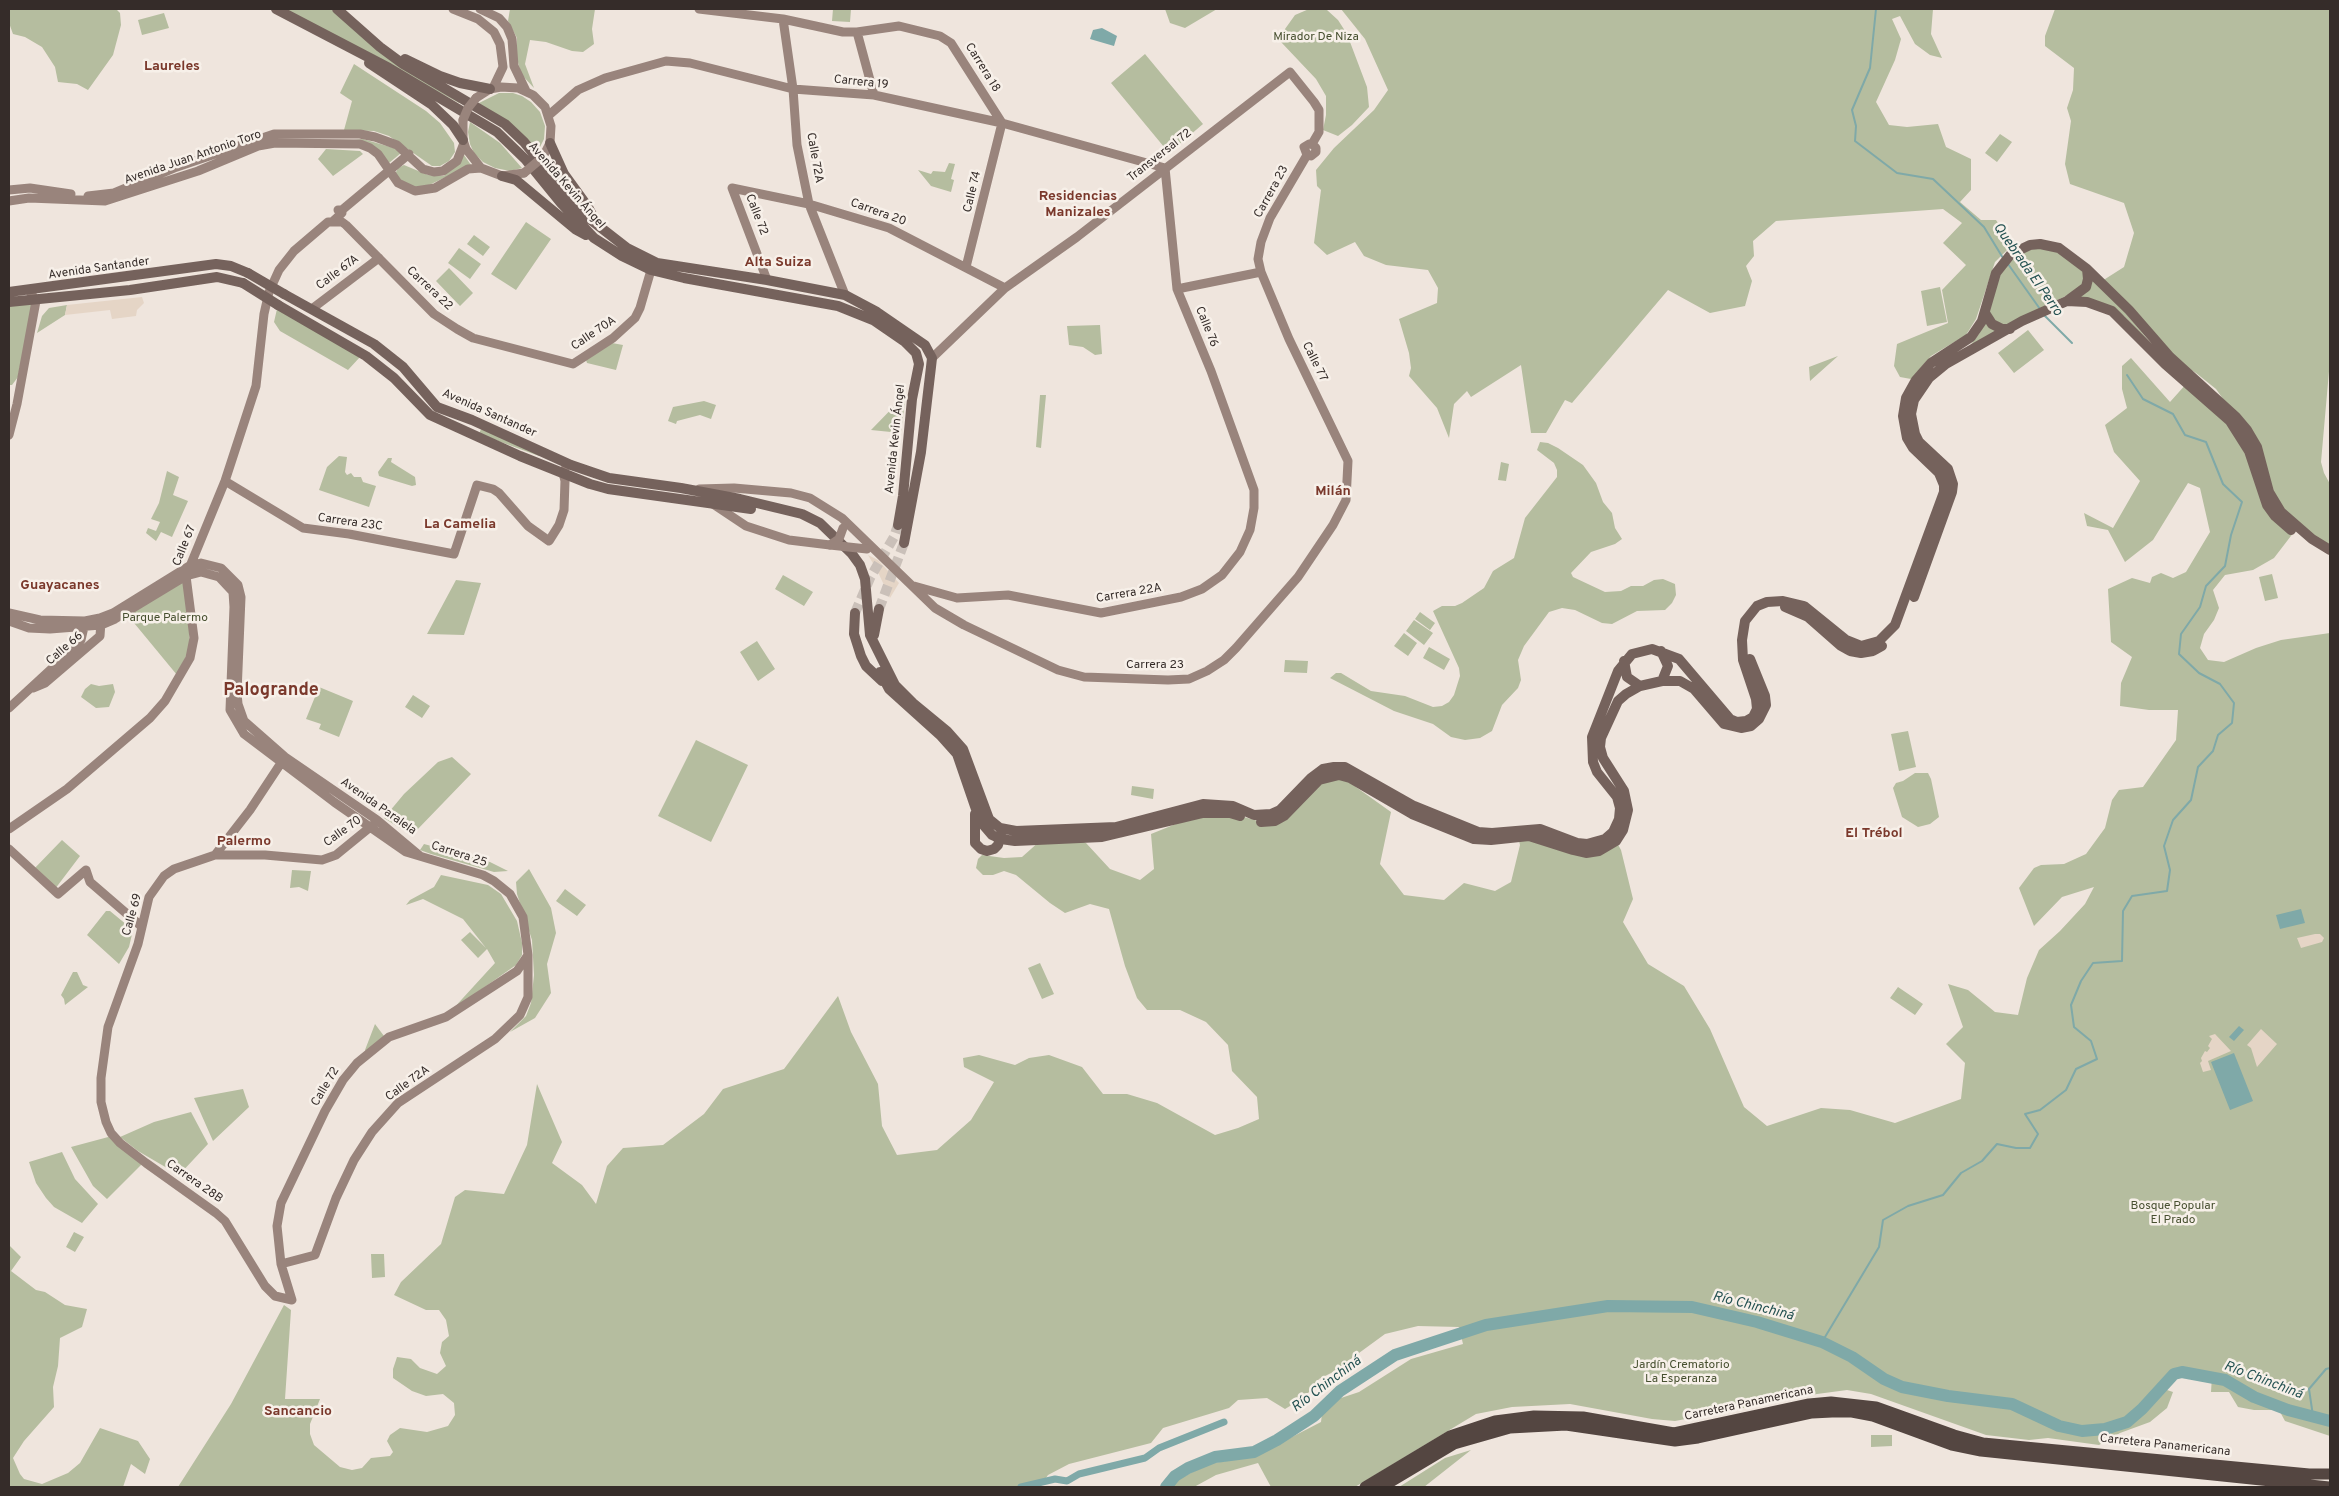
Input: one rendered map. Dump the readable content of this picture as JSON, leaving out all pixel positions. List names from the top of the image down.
{
  "streets": {
    "highway": ["Carretera Panamericana"],
    "main road": ["Avenida Kevin Ángel", "Avenida Santander"],
    "street": [
      "Carrera 18",
      "Carrera 19",
      "Transversal 72",
      "Avenida Juan Antonio Toro",
      "Calle 72A",
      "Calle 74",
      "Carrera 23",
      "Carrera 20",
      "Calle 72",
      "Calle 67A",
      "Carrera 22",
      "Calle 76",
      "Calle 70A",
      "Calle 77",
      "Carrera 23C",
      "Calle 67",
      "Carrera 22A",
      "Calle 66",
      "Avenida Paralela",
      "Calle 70",
      "Carrera 25",
      "Calle 69",
      "Carrera 28B"
    ]
  },
  "crossings": [
    ["Carrera 18", "Carrera 19"],
    ["Carrera 18", "Calle 72A"],
    ["Carrera 18", "Calle 74"],
    ["Carrera 19", "Transversal 72"],
    ["Carrera 19", "Avenida Juan Antonio Toro"],
    ["Carrera 19", "Calle 72A"],
    ["Carrera 19", "Calle 74"],
    ["Carrera 19", "Calle 76"],
    ["Transversal 72", "Avenida Kevin Ángel"],
    ["Transversal 72", "Carrera 23"],
    ["Transversal 72", "Carrera 20"],
    ["Transversal 72", "Calle 76"],
    ["Calle 72A", "Avenida Kevin Ángel"],
    ["Calle 72A", "Carrera 20"],
    ["Calle 72A", "Calle 72"],
    ["Calle 72A", "Carrera 25"],
    ["Avenida Kevin Ángel", "Calle 72"],
    ["Avenida Kevin Ángel", "Calle 70A"],
    ["Calle 74", "Carrera 20"],
    ["Carrera 23", "Avenida Santander"],
    ["Carrera 23", "Calle 77"],
    ["Carrera 23", "Carrera 22A"],
    ["Carrera 20", "Calle 72"],
    ["Calle 72", "Carrera 25"],
    ["Calle 72", "Carrera 28B"],
    ["Avenida Santander", "Calle 67A"],
    ["Avenida Santander", "Carrera 23C"],
    ["Avenida Santander", "Calle 67"],
    ["Calle 67A", "Carrera 22"],
    ["Carrera 22", "Calle 70A"],
    ["Carrera 22", "Calle 67"],
    ["Calle 76", "Carrera 22A"],
    ["Carrera 23C", "Calle 67"],
    ["Calle 67", "Avenida Paralela"],
    ["Calle 66", "Avenida Paralela"],
    ["Avenida Paralela", "Calle 70"],
    ["Avenida Paralela", "Carrera 25"],
    ["Calle 70", "Calle 69"],
    ["Calle 69", "Carrera 28B"]
  ],
  "districts": [
    "Laureles",
    "Residencias Manizales",
    "Alta Suiza",
    "Milán",
    "La Camelia",
    "Guayacanes",
    "Palogrande",
    "El Trébol",
    "Palermo",
    "Sancancio"
  ],
  "water": ["Quebrada El Perro", "Río Chinchiná"],
  "parks": [
    "Mirador De Niza",
    "Parque Palermo",
    "Bosque Popular El Prado",
    "Jardín Crematorio La Esperanza"
  ]
}
